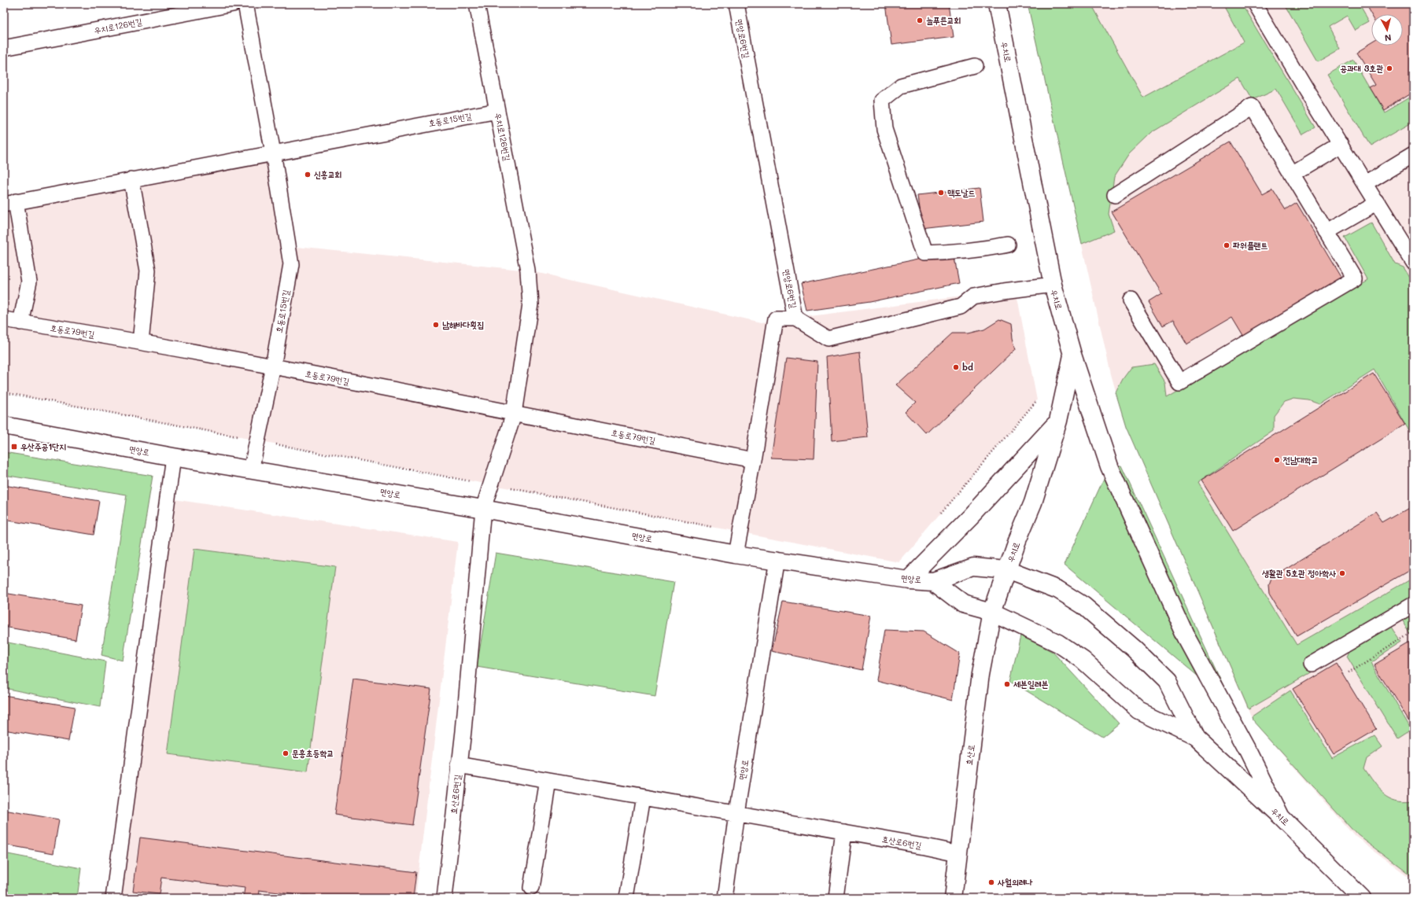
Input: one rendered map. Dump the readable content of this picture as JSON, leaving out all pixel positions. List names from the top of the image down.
{
  "streets": {
    "main road": ["우치로", "면앙로", "효산로"],
    "lane": [
      "우치로126번길",
      "면앙로6번길",
      "호동로15번길",
      "호동로79번길",
      "효산로6번길"
    ]
  },
  "crossings": [
    ["우치로126번길", "호동로15번길"],
    ["우치로126번길", "호동로79번길"],
    ["면앙로6번길", "우치로"],
    ["면앙로6번길", "호동로79번길"],
    ["면앙로6번길", "면앙로"],
    ["우치로", "면앙로"],
    ["우치로", "효산로"],
    ["호동로15번길", "호동로79번길"],
    ["호동로15번길", "면앙로"],
    ["면앙로", "효산로"],
    ["면앙로", "효산로6번길"],
    ["효산로", "효산로6번길"]
  ],
  "places": {
    "other": [
      "늘푸른교회",
      "공과대 3호관",
      "신흥교회",
      "맥도날드",
      "파워플랜트",
      "남해바다횟집",
      "bd",
      "전남대학교",
      "생활관 5호관 정아학사",
      "세븐일레븐",
      "문흥초등학교",
      "사월의레나"
    ],
    "transit": ["우산주공1단지"]
  },
  "north": "bottom"
}
